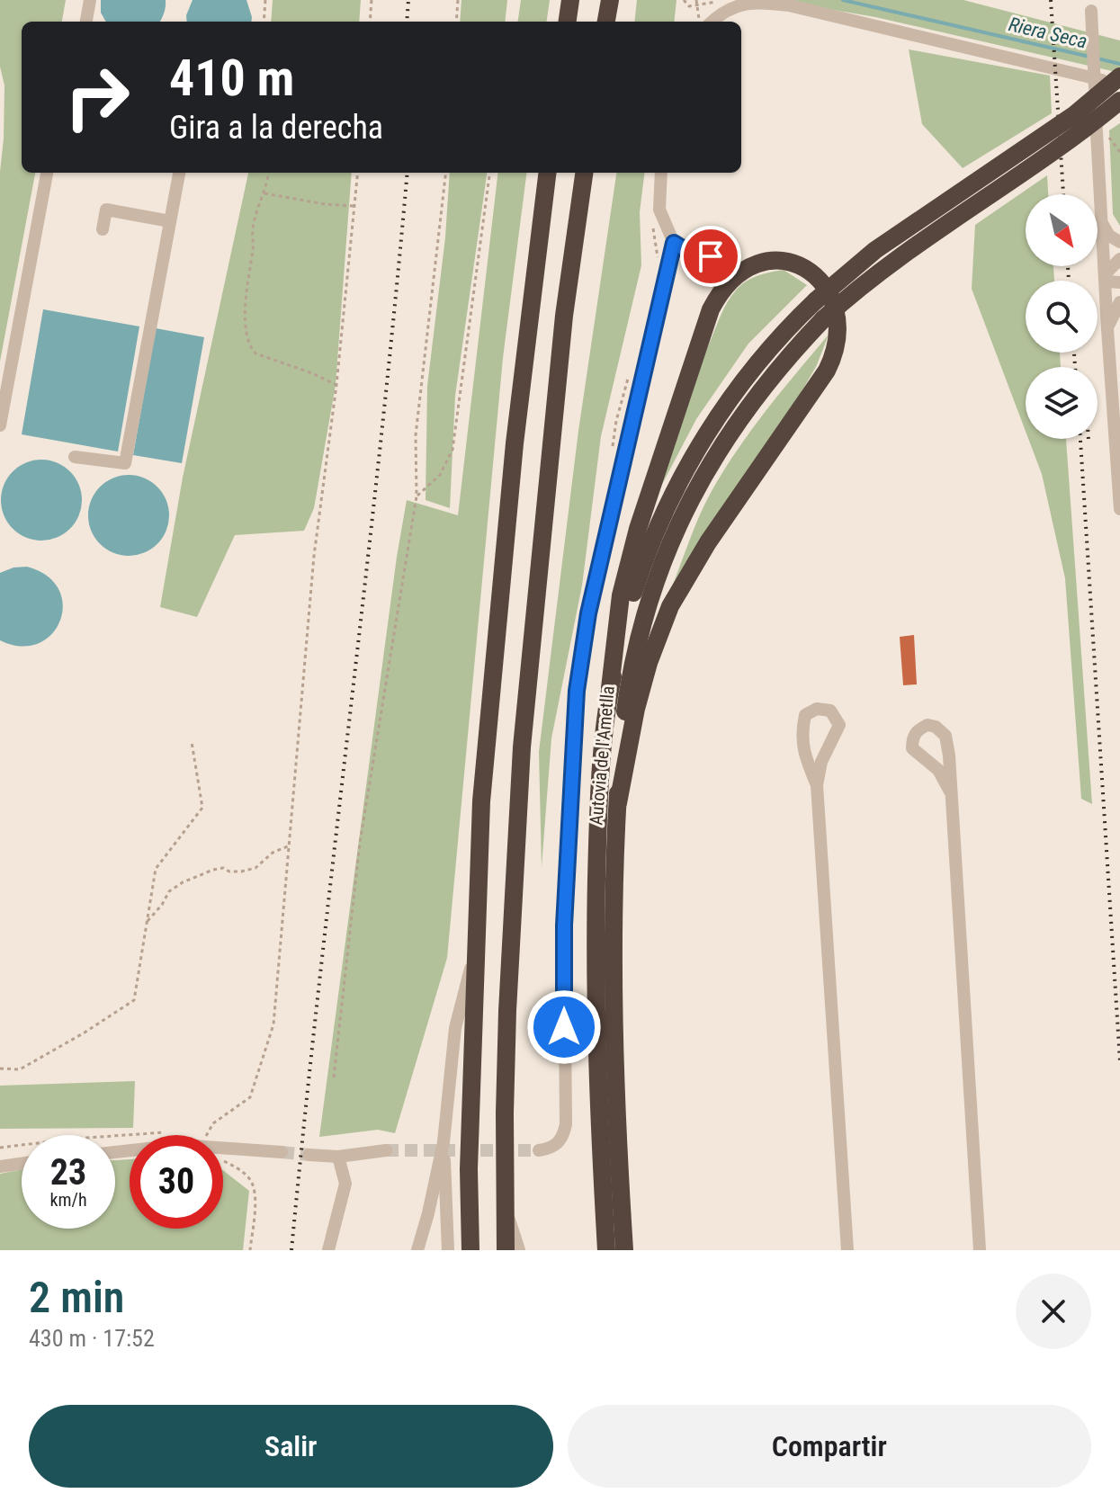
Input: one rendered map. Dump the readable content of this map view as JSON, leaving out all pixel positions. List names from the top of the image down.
{
  "streets": {
    "highway": ["Autovia de l'Ametlla"]
  },
  "water": ["Riera Seca"],
  "north": "bottom right",
  "page": {
    "turn": ["410 m", "Gira a la derecha"],
    "speed": "23 km/h",
    "limit": "30",
    "heading": ["2 min", "430 m · 17:52"],
    "buttons": ["Salir", "Compartir"]
  }
}
